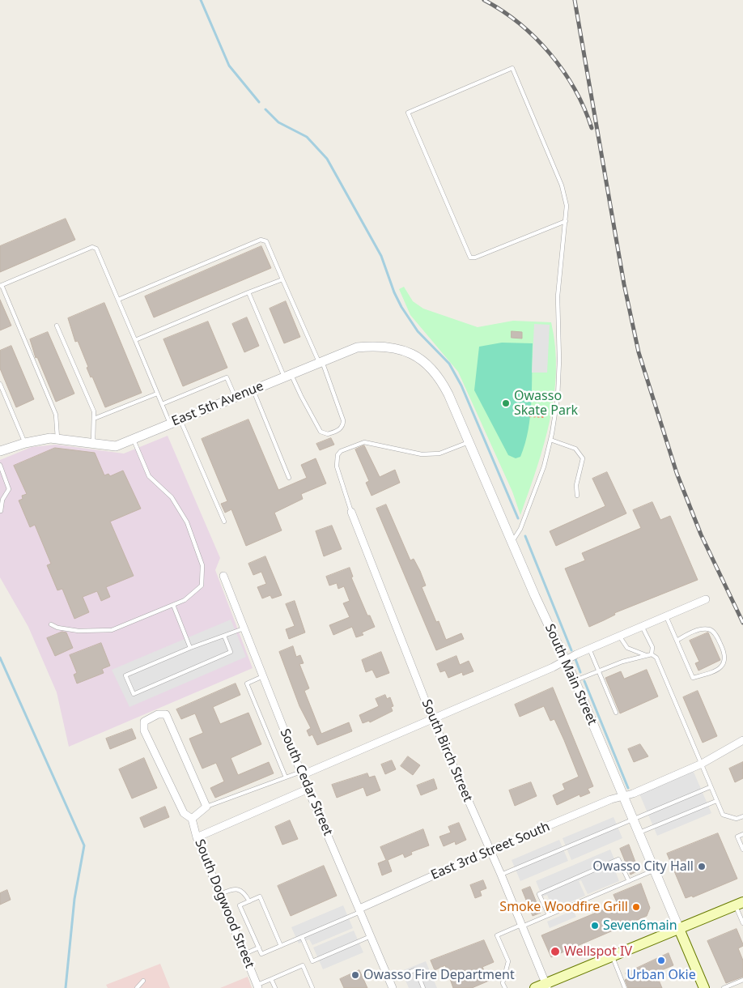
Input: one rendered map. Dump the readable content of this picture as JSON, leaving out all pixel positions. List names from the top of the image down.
{
  "streets": {
    "main road": ["South Main Street"],
    "street": [
      "East 5th Avenue",
      "South Birch Street",
      "South Cedar Street",
      "East 3rd Street South",
      "South Dogwood Street"
    ]
  },
  "crossings": [
    ["East 5th Avenue", "South Main Street"],
    ["South Main Street", "East 3rd Street South"],
    ["South Birch Street", "East 3rd Street South"],
    ["South Cedar Street", "East 3rd Street South"]
  ],
  "places": [
    "Owasso Skate Park",
    "Owasso City Hall",
    "Smoke Woodfire Grill",
    "Seven6main",
    "Wellspot IV",
    "Urban Okie",
    "Owasso Fire Department"
  ]
}
